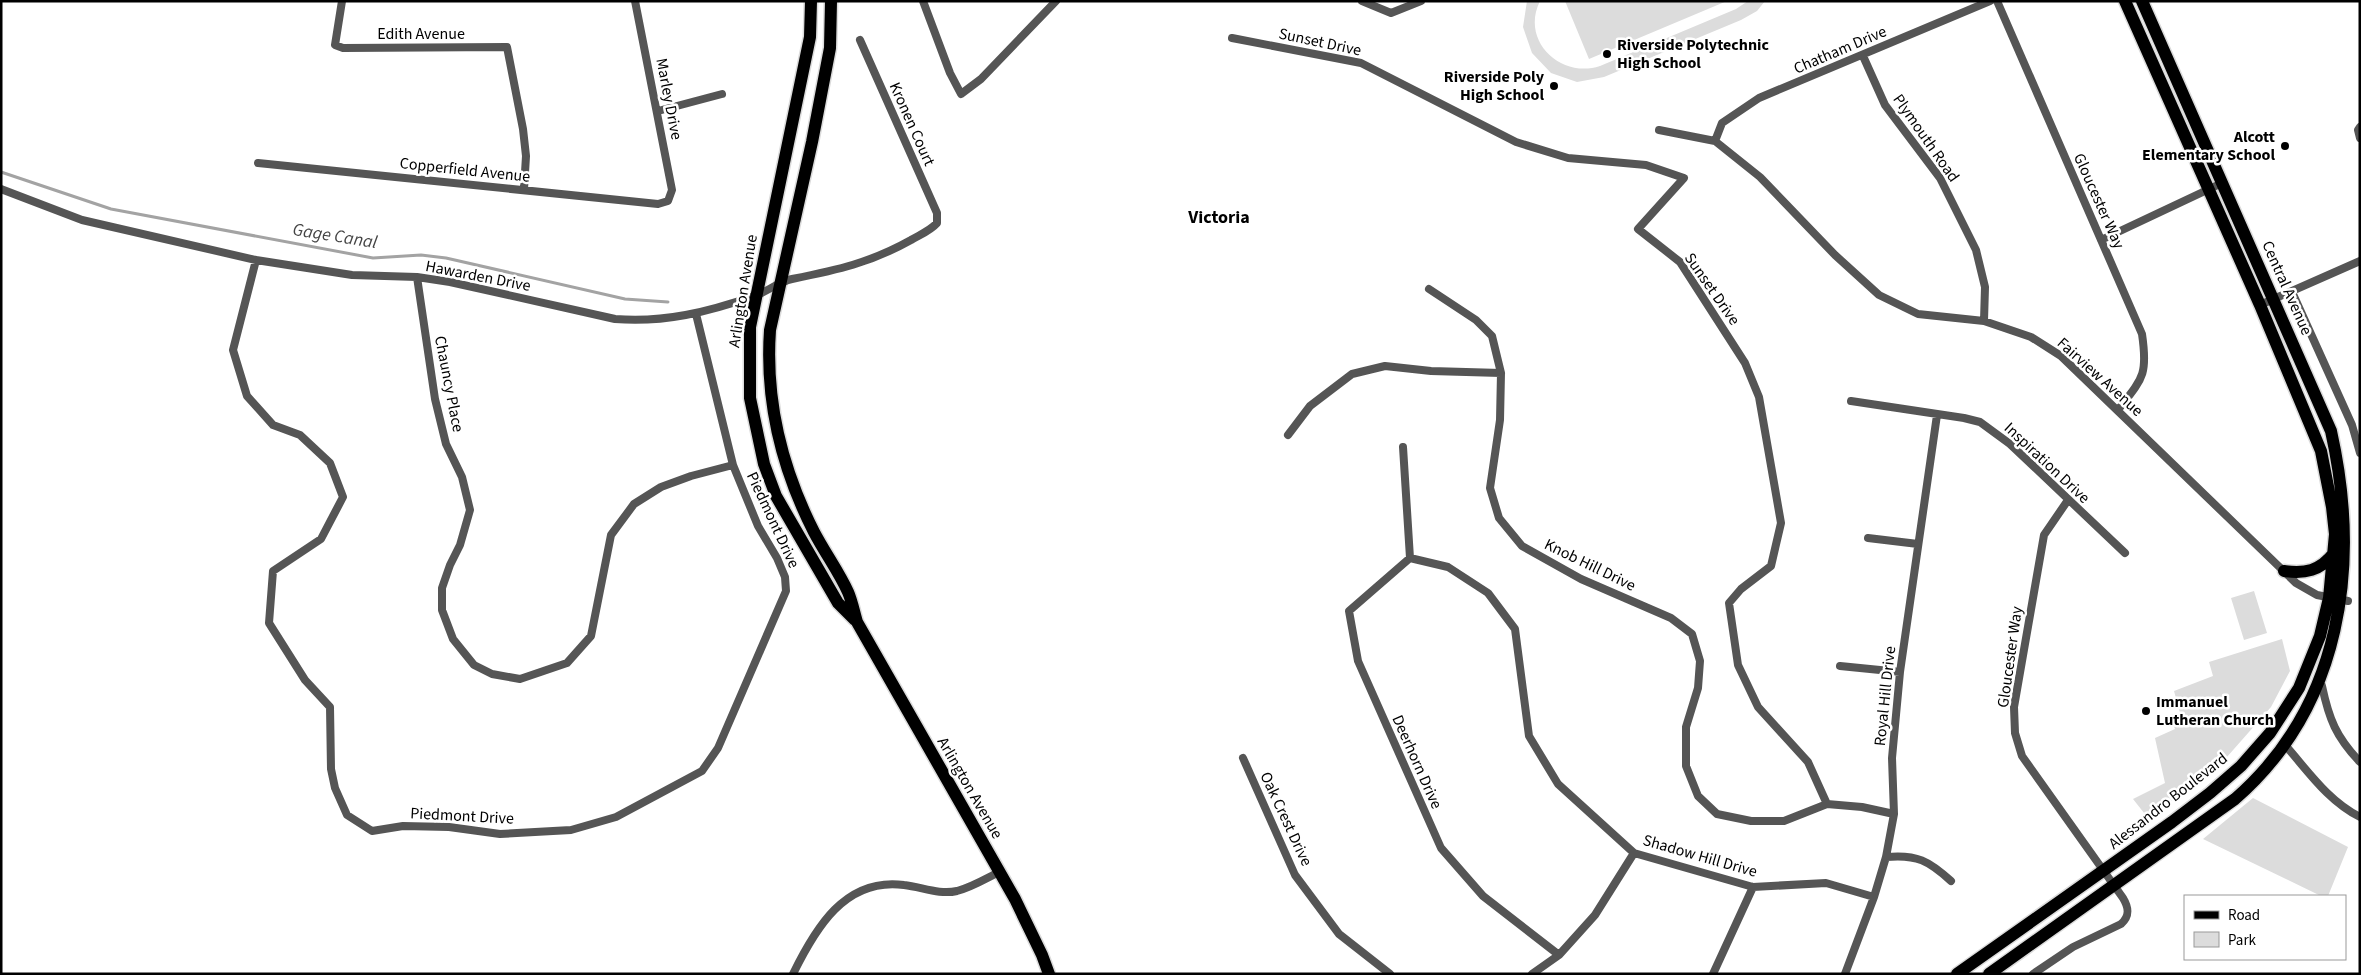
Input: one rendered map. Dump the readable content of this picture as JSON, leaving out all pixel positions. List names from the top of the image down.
{
  "streets": {
    "main road": ["Central Avenue", "Arlington Avenue", "Alessandro Boulevard"],
    "street": [
      "Edith Avenue",
      "Sunset Drive",
      "Chatham Drive",
      "Marley Drive",
      "Kronen Court",
      "Plymouth Road",
      "Copperfield Avenue",
      "Gloucester Way",
      "Hawarden Drive",
      "Fairview Avenue",
      "Chauncy Place",
      "Inspiration Drive",
      "Piedmont Drive",
      "Knob Hill Drive",
      "Royal Hill Drive",
      "Deerhorn Drive",
      "Oak Crest Drive",
      "Shadow Hill Drive"
    ]
  },
  "crossings": [
    ["Edith Avenue", "Copperfield Avenue"],
    ["Sunset Drive", "Knob Hill Drive"],
    ["Chatham Drive", "Plymouth Road"],
    ["Chatham Drive", "Fairview Avenue"],
    ["Marley Drive", "Copperfield Avenue"],
    ["Kronen Court", "Hawarden Drive"],
    ["Plymouth Road", "Fairview Avenue"],
    ["Gloucester Way", "Fairview Avenue"],
    ["Gloucester Way", "Inspiration Drive"],
    ["Gloucester Way", "Alessandro Boulevard"],
    ["Hawarden Drive", "Arlington Avenue"],
    ["Hawarden Drive", "Chauncy Place"],
    ["Hawarden Drive", "Piedmont Drive"],
    ["Central Avenue", "Fairview Avenue"],
    ["Central Avenue", "Alessandro Boulevard"],
    ["Fairview Avenue", "Alessandro Boulevard"],
    ["Chauncy Place", "Piedmont Drive"],
    ["Inspiration Drive", "Royal Hill Drive"],
    ["Royal Hill Drive", "Shadow Hill Drive"],
    ["Deerhorn Drive", "Shadow Hill Drive"]
  ],
  "districts": ["Victoria"],
  "water": ["Gage Canal"],
  "places": [
    "Riverside Polytechnic High School",
    "Riverside Poly High School",
    "Alcott Elementary School",
    "Immanuel Lutheran Church"
  ],
  "legend": ["Road", "Park"]
}
